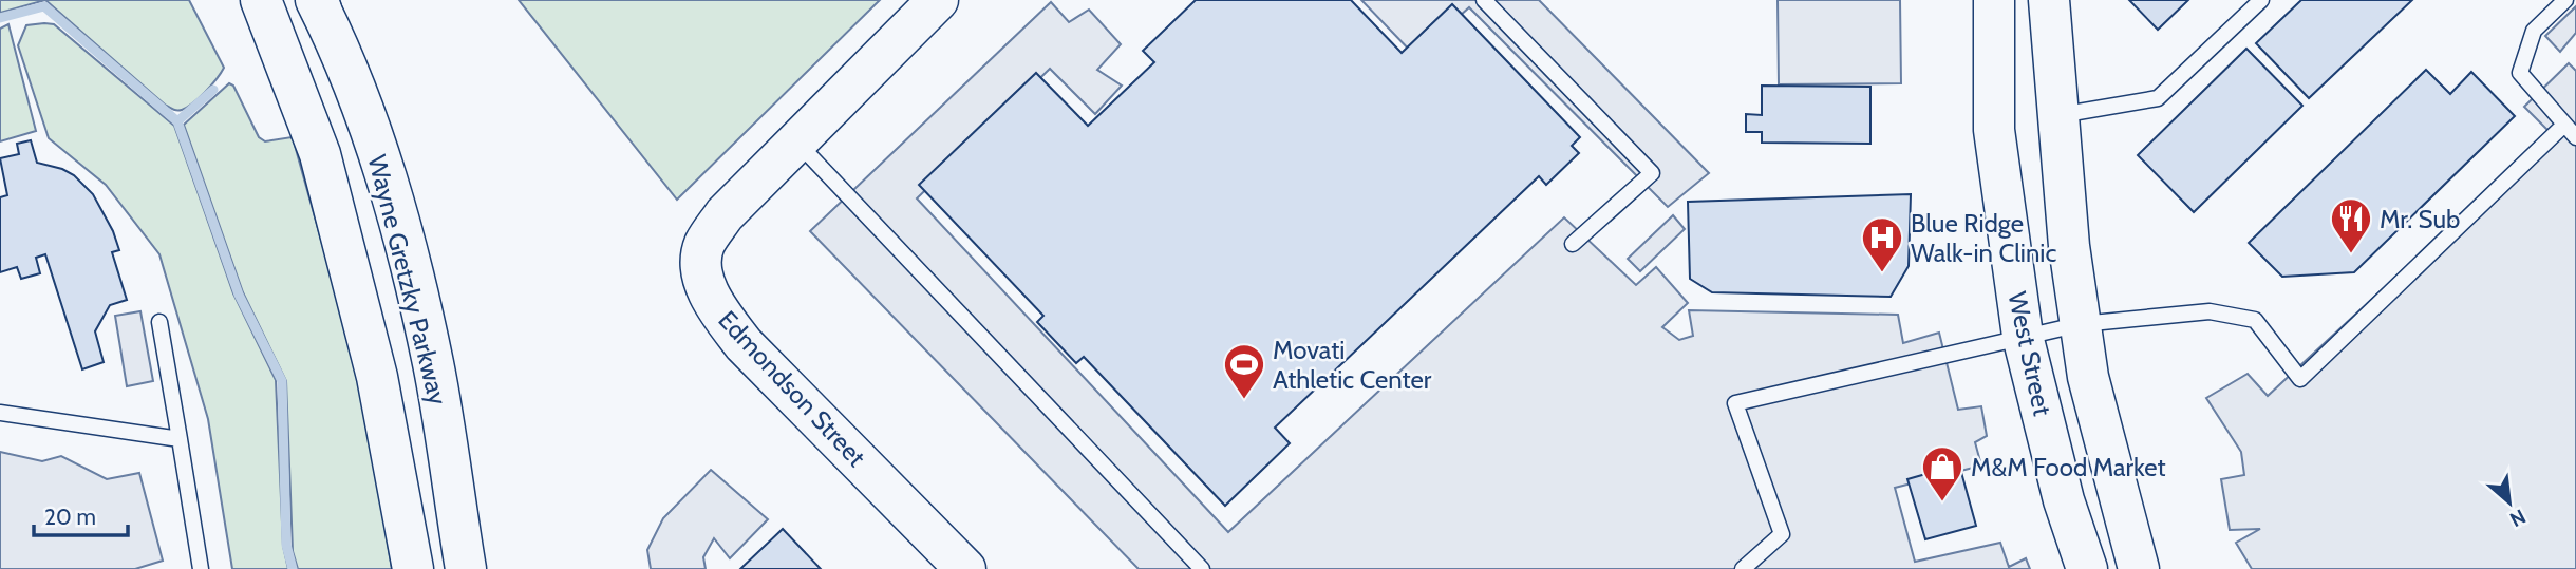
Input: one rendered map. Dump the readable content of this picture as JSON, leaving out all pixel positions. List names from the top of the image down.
{
  "streets": {
    "main road": ["Wayne Gretzky Parkway", "West Street", "Edmondson Street"]
  },
  "places": {
    "restaurant": ["Mr. Sub"],
    "hospital": ["Blue Ridge Walk-in Clinic"],
    "sports": ["Movati Athletic Center"],
    "shop": ["M&M Food Market"]
  },
  "scale_bar": "20 m",
  "north": "bottom right"
}
